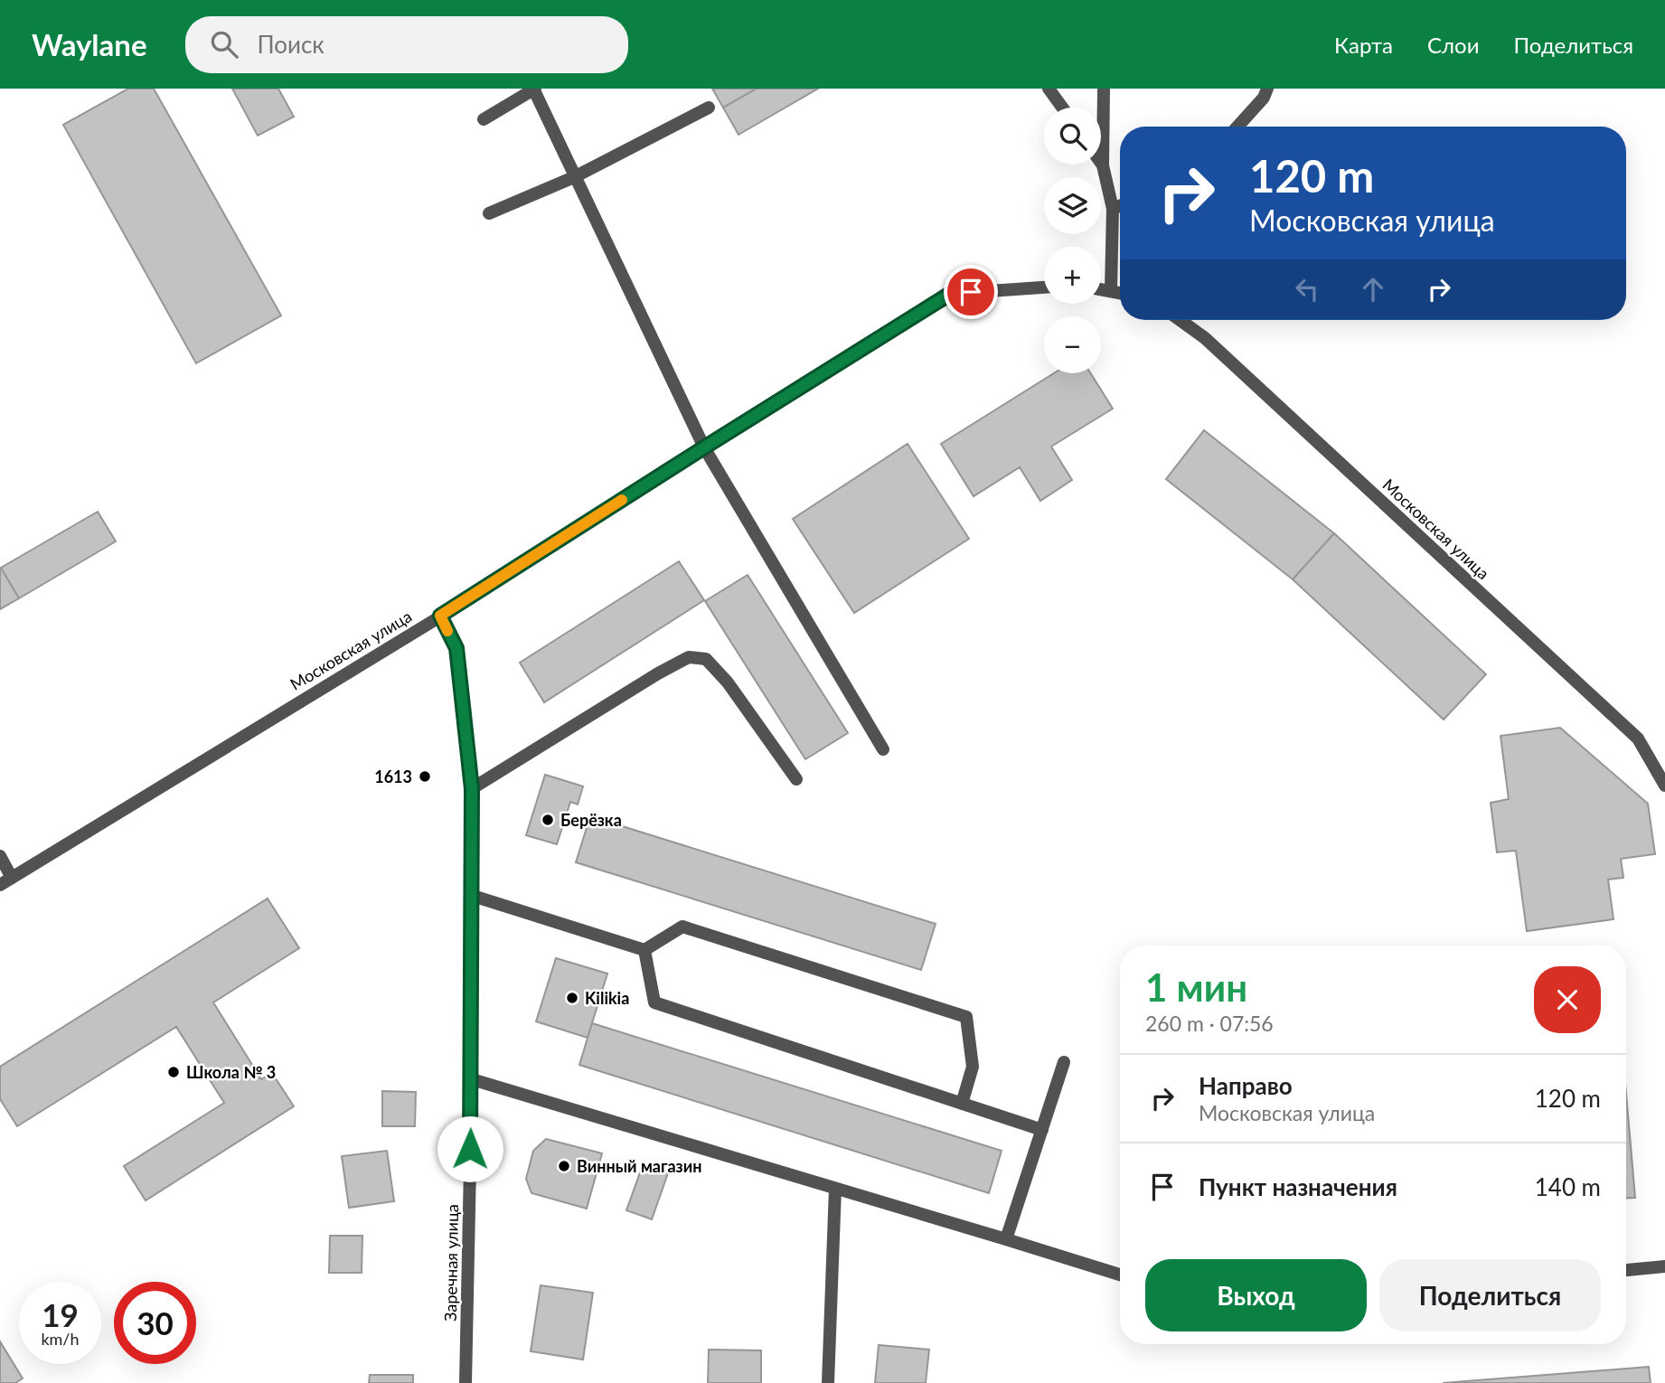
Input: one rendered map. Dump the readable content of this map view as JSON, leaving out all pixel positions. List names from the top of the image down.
{
  "streets": {
    "street": ["Московская улица", "Заречная улица"]
  },
  "crossings": [
    ["Московская улица", "Заречная улица"]
  ],
  "places": [
    "1613",
    "Берёзка",
    "Kilikia",
    "Школа № 3",
    "Винный магазин"
  ],
  "page": {
    "header": "Waylane",
    "search": "Поиск",
    "nav": ["Карта", "Слои", "Поделиться"],
    "map_buttons": ["+", "−"],
    "turn": ["120 m", "Московская улица"],
    "heading": ["1 мин", "260 m · 07:56"],
    "list": [
      {
        "name": "Направо",
        "note": "Московская улица",
        "value": "120 m"
      },
      {
        "name": "Пункт назначения",
        "value": "140 m"
      }
    ],
    "buttons": ["Выход", "Поделиться"],
    "speed": "19 km/h",
    "limit": "30"
  }
}
